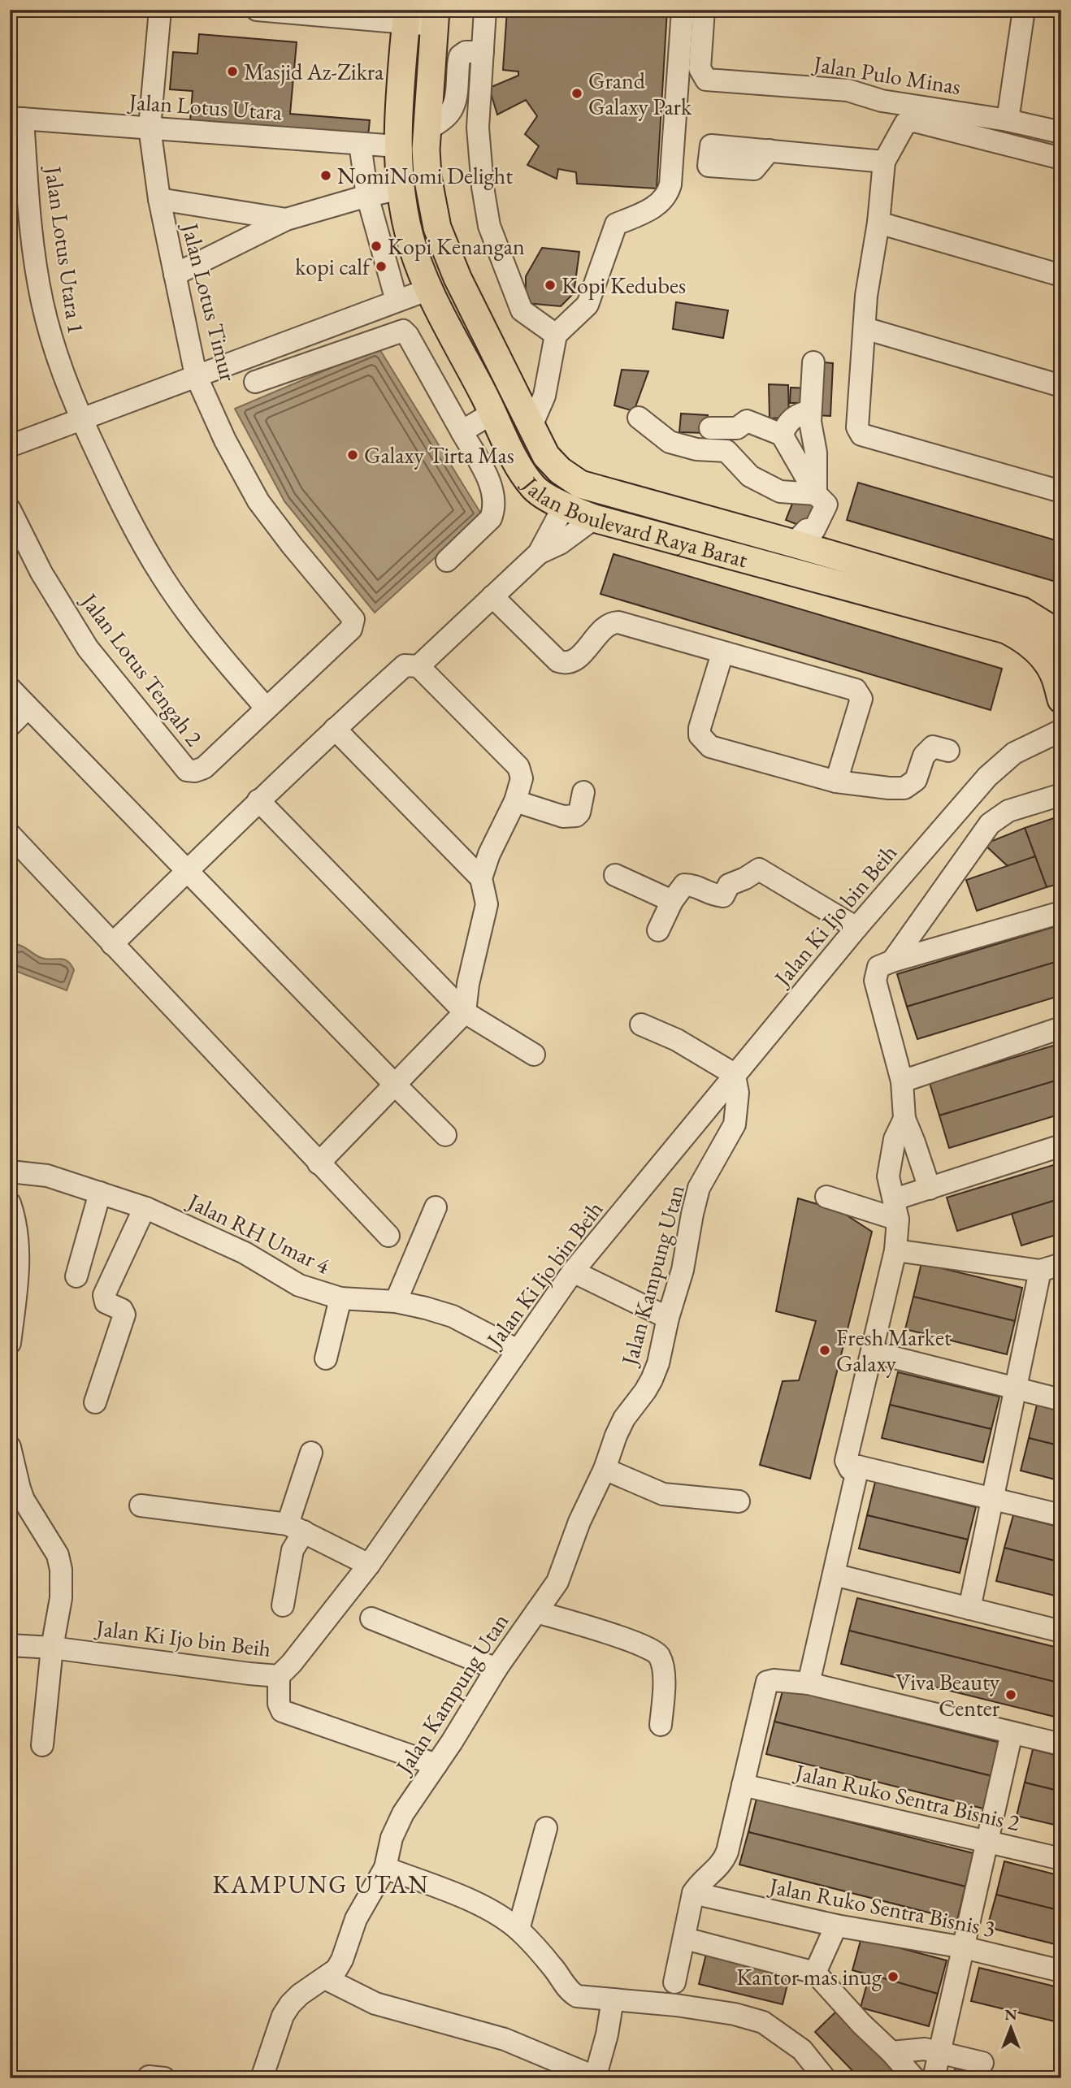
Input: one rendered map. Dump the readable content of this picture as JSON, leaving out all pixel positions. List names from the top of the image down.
{
  "streets": {
    "main road": ["Jalan Boulevard Raya Barat"],
    "street": [
      "Jalan Pulo Minas",
      "Jalan Lotus Utara",
      "Jalan Lotus Utara 1",
      "Jalan Lotus Timur",
      "Jalan Lotus Tengah 2",
      "Jalan Ki Ijo bin Beih",
      "Jalan RH Umar 4",
      "Jalan Kampung Utan",
      "Jalan Ruko Sentra Bisnis 2",
      "Jalan Ruko Sentra Bisnis 3"
    ]
  },
  "crossings": [
    ["Jalan Lotus Utara", "Jalan Lotus Utara 1"],
    ["Jalan Lotus Utara", "Jalan Lotus Timur"],
    ["Jalan Lotus Utara", "Jalan Boulevard Raya Barat"],
    ["Jalan Lotus Utara 1", "Jalan Lotus Timur"],
    ["Jalan Lotus Utara 1", "Jalan Lotus Tengah 2"],
    ["Jalan Lotus Timur", "Jalan Lotus Tengah 2"],
    ["Jalan Ki Ijo bin Beih", "Jalan RH Umar 4"],
    ["Jalan Ki Ijo bin Beih", "Jalan Kampung Utan"]
  ],
  "districts": ["KAMPUNG UTAN"],
  "places": [
    "Masjid Az-Zikra",
    "Grand Galaxy Park",
    "NomiNomi Delight",
    "Kopi Kenangan",
    "kopi calf",
    "Kopi Kedubes",
    "Galaxy Tirta Mas",
    "Fresh Market Galaxy",
    "Viva Beauty Center",
    "Kantor mas inug"
  ],
  "north": "top"
}
